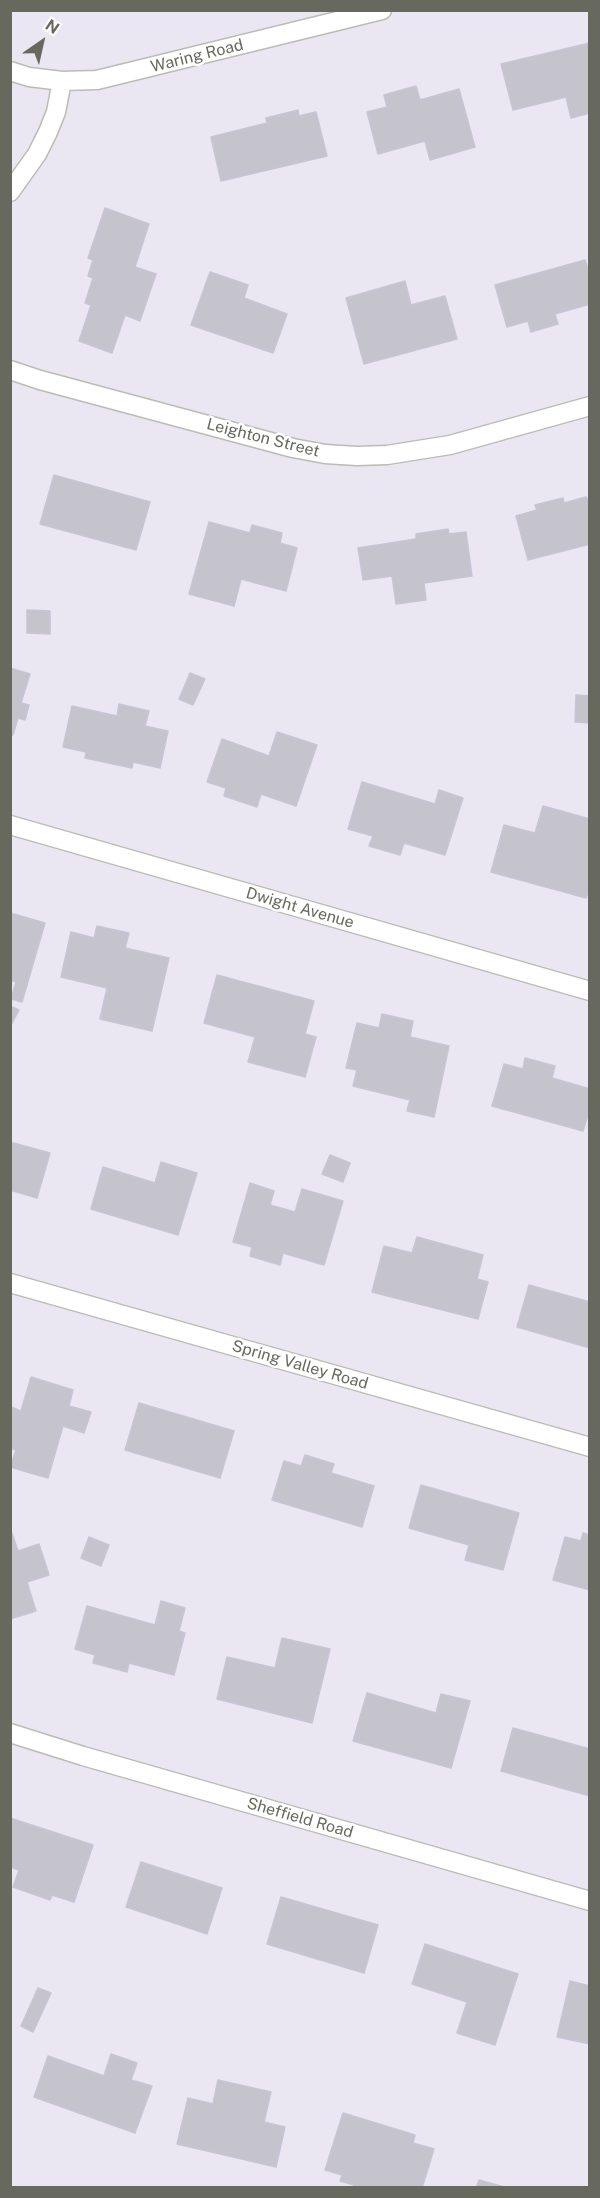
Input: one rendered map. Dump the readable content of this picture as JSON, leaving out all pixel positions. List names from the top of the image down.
{
  "streets": {
    "street": [
      "Waring Road",
      "Leighton Street",
      "Dwight Avenue",
      "Spring Valley Road",
      "Sheffield Road"
    ]
  },
  "north": "top right"
}
